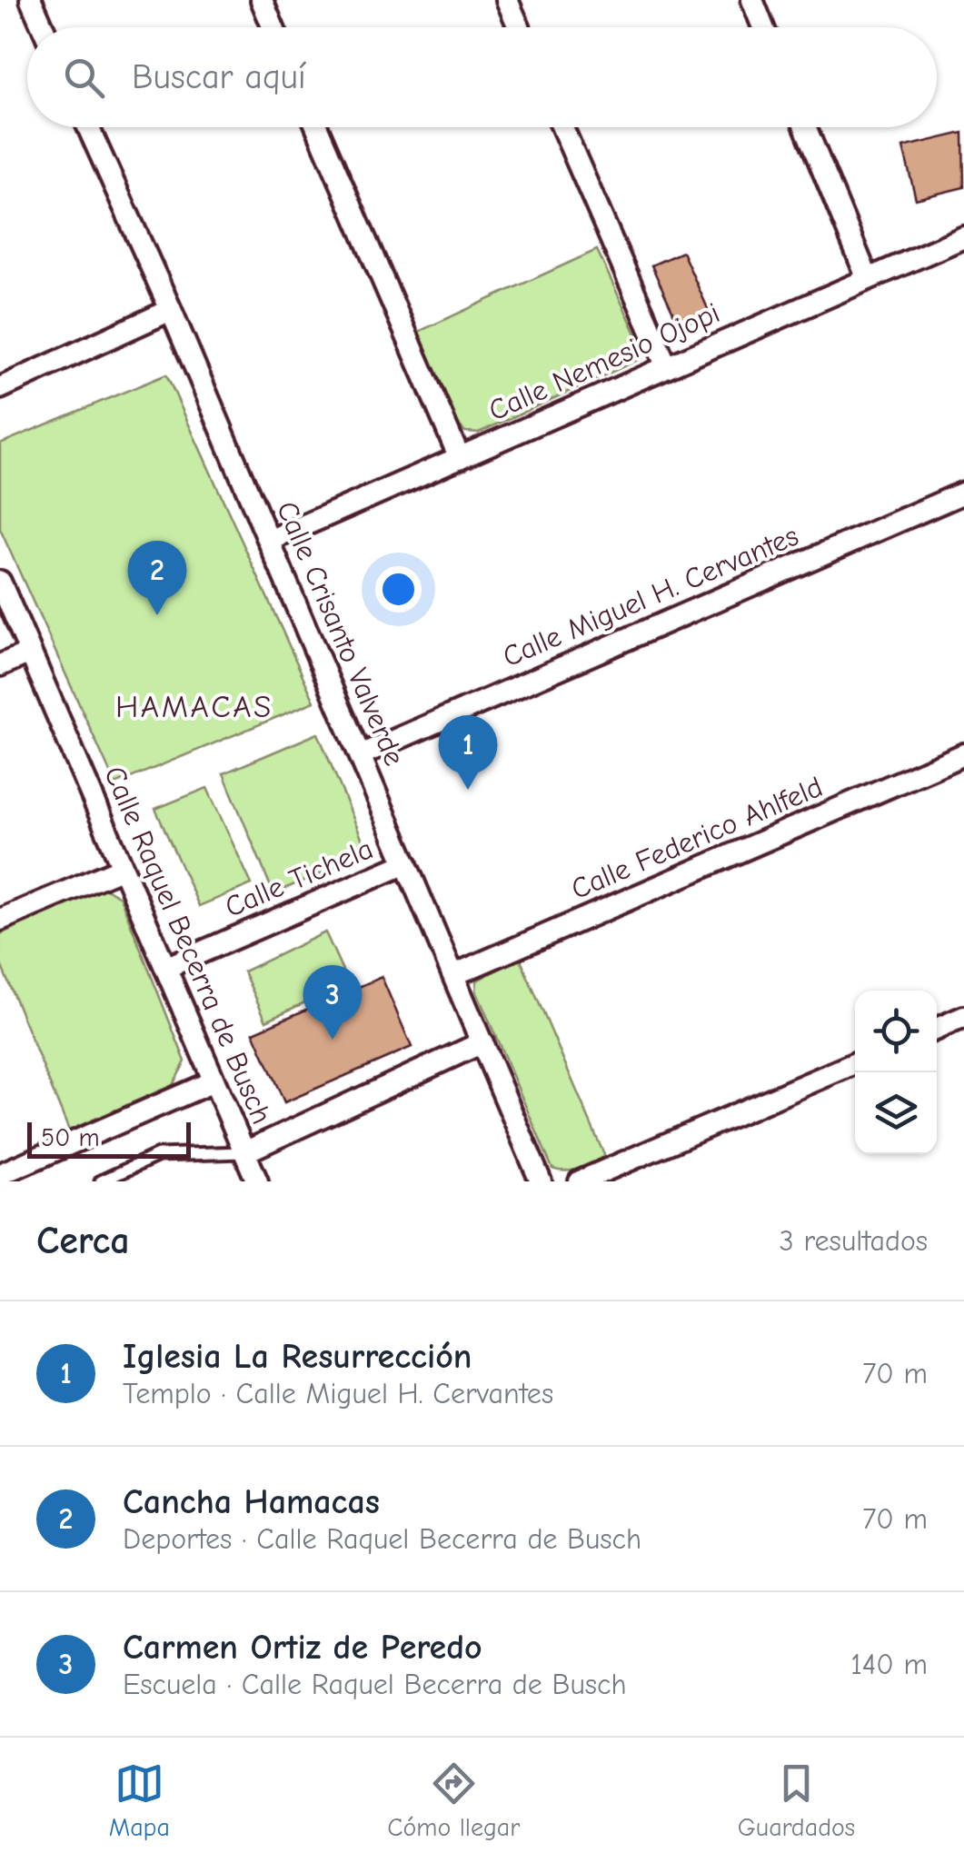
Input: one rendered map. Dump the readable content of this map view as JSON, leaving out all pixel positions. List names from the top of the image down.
{
  "streets": {
    "street": [
      "Calle Nemesio Ojopi",
      "Calle Miguel H. Cervantes",
      "Calle Crisanto Valverde",
      "Calle Federico Ahlfeld",
      "Calle Tichela",
      "Calle Raquel Becerra de Busch"
    ]
  },
  "crossings": [
    ["Calle Nemesio Ojopi", "Calle Crisanto Valverde"],
    ["Calle Miguel H. Cervantes", "Calle Crisanto Valverde"],
    ["Calle Crisanto Valverde", "Calle Federico Ahlfeld"],
    ["Calle Crisanto Valverde", "Calle Tichela"],
    ["Calle Tichela", "Calle Raquel Becerra de Busch"]
  ],
  "districts": ["HAMACAS"],
  "scale_bar": "50 m",
  "page": {
    "search": "Buscar aquí",
    "pins": ["2", "1", "3"],
    "scale": "50 m",
    "heading": ["Cerca", "3 resultados"],
    "list": [
      {
        "mark": "1",
        "name": "Iglesia La Resurrección",
        "note": "Templo · Calle Miguel H. Cervantes",
        "value": "70 m"
      },
      {
        "mark": "2",
        "name": "Cancha Hamacas",
        "note": "Deportes · Calle Raquel Becerra de Busch",
        "value": "70 m"
      },
      {
        "mark": "3",
        "name": "Carmen Ortiz de Peredo",
        "note": "Escuela · Calle Raquel Becerra de Busch",
        "value": "140 m"
      }
    ],
    "nav": ["Mapa", "Cómo llegar", "Guardados"]
  }
}
